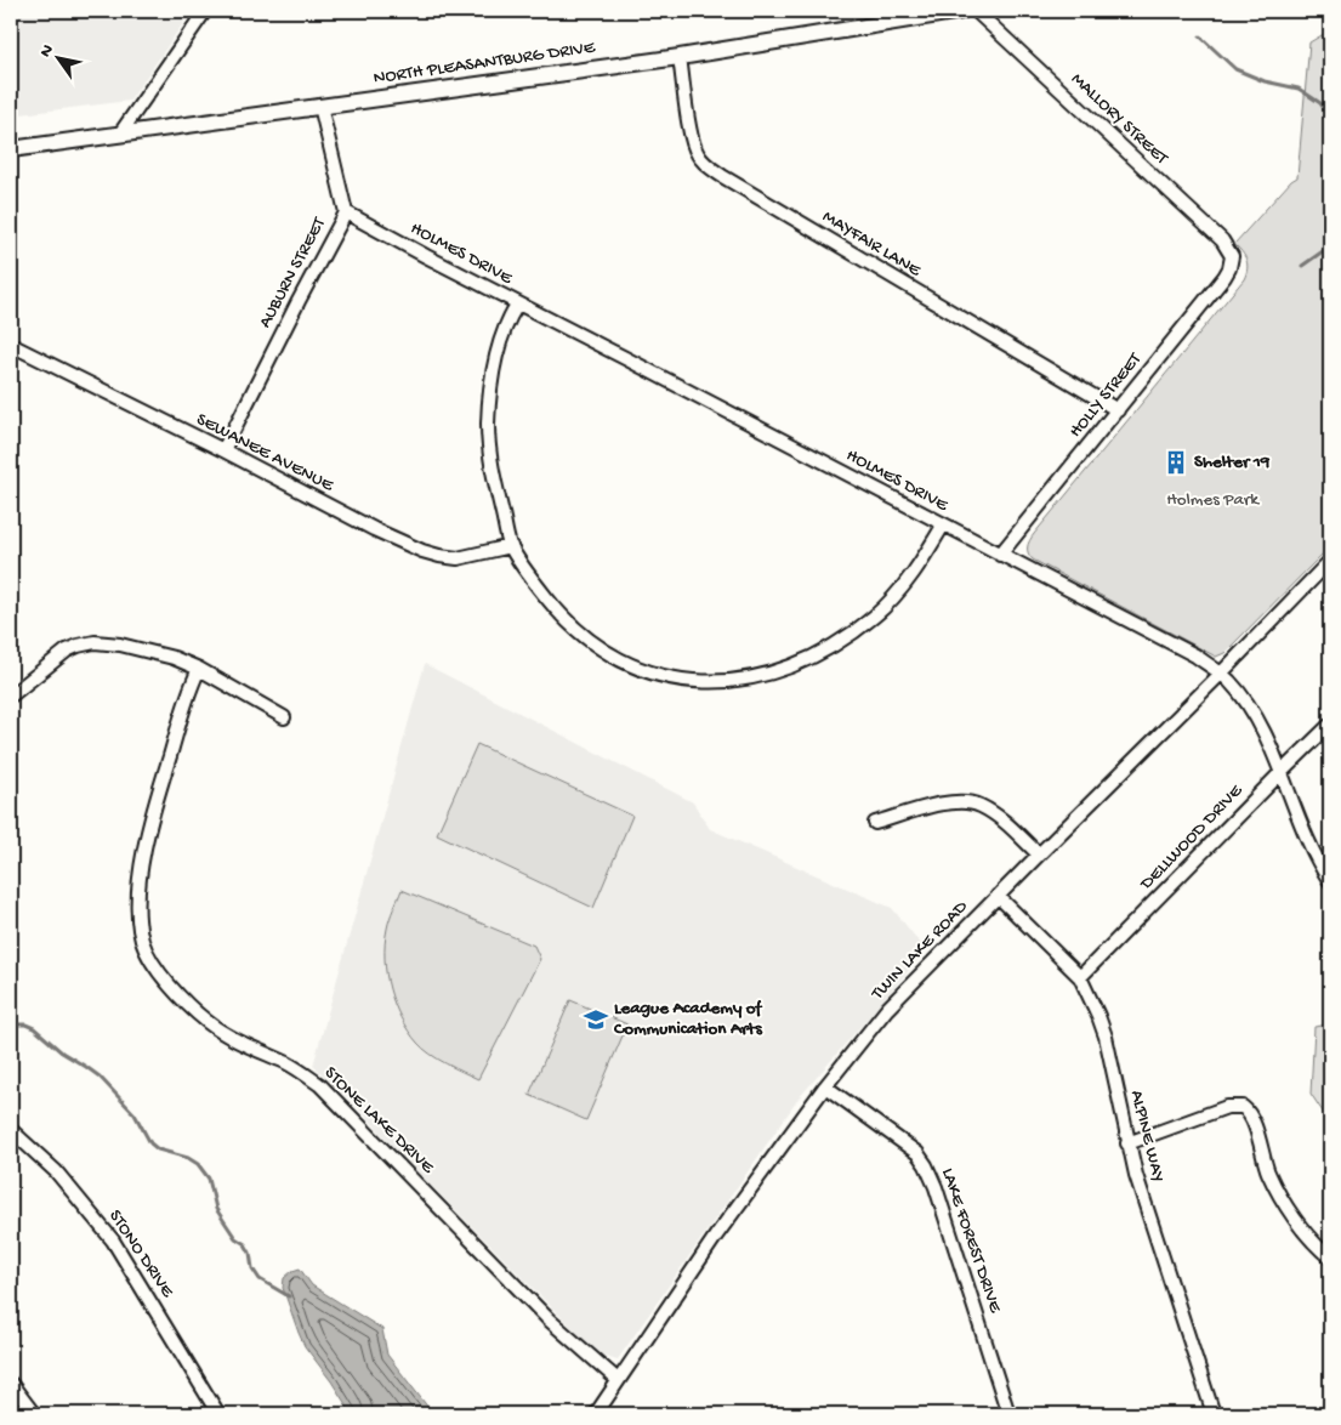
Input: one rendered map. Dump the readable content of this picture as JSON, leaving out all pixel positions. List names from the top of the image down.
{
  "streets": {
    "main road": ["NORTH PLEASANTBURG DRIVE"],
    "street": [
      "MALLORY STREET",
      "MAYFAIR LANE",
      "HOLMES DRIVE",
      "AUBURN STREET",
      "HOLLY STREET",
      "SEWANEE AVENUE",
      "DELLWOOD DRIVE",
      "TWIN LAKE ROAD",
      "STONE LAKE DRIVE",
      "ALPINE WAY",
      "LAKE FOREST DRIVE",
      "STONO DRIVE"
    ]
  },
  "crossings": [
    ["NORTH PLEASANTBURG DRIVE", "MAYFAIR LANE"],
    ["NORTH PLEASANTBURG DRIVE", "AUBURN STREET"],
    ["MALLORY STREET", "HOLLY STREET"],
    ["MAYFAIR LANE", "HOLLY STREET"],
    ["HOLMES DRIVE", "AUBURN STREET"],
    ["HOLMES DRIVE", "HOLLY STREET"],
    ["HOLMES DRIVE", "DELLWOOD DRIVE"],
    ["HOLMES DRIVE", "TWIN LAKE ROAD"],
    ["AUBURN STREET", "SEWANEE AVENUE"],
    ["DELLWOOD DRIVE", "ALPINE WAY"],
    ["TWIN LAKE ROAD", "STONE LAKE DRIVE"],
    ["TWIN LAKE ROAD", "ALPINE WAY"],
    ["TWIN LAKE ROAD", "LAKE FOREST DRIVE"]
  ],
  "parks": ["Holmes Park"],
  "places": {
    "building": ["Shelter 19"],
    "school or university": ["League Academy of Communication Arts"]
  },
  "north": "top left"
}
